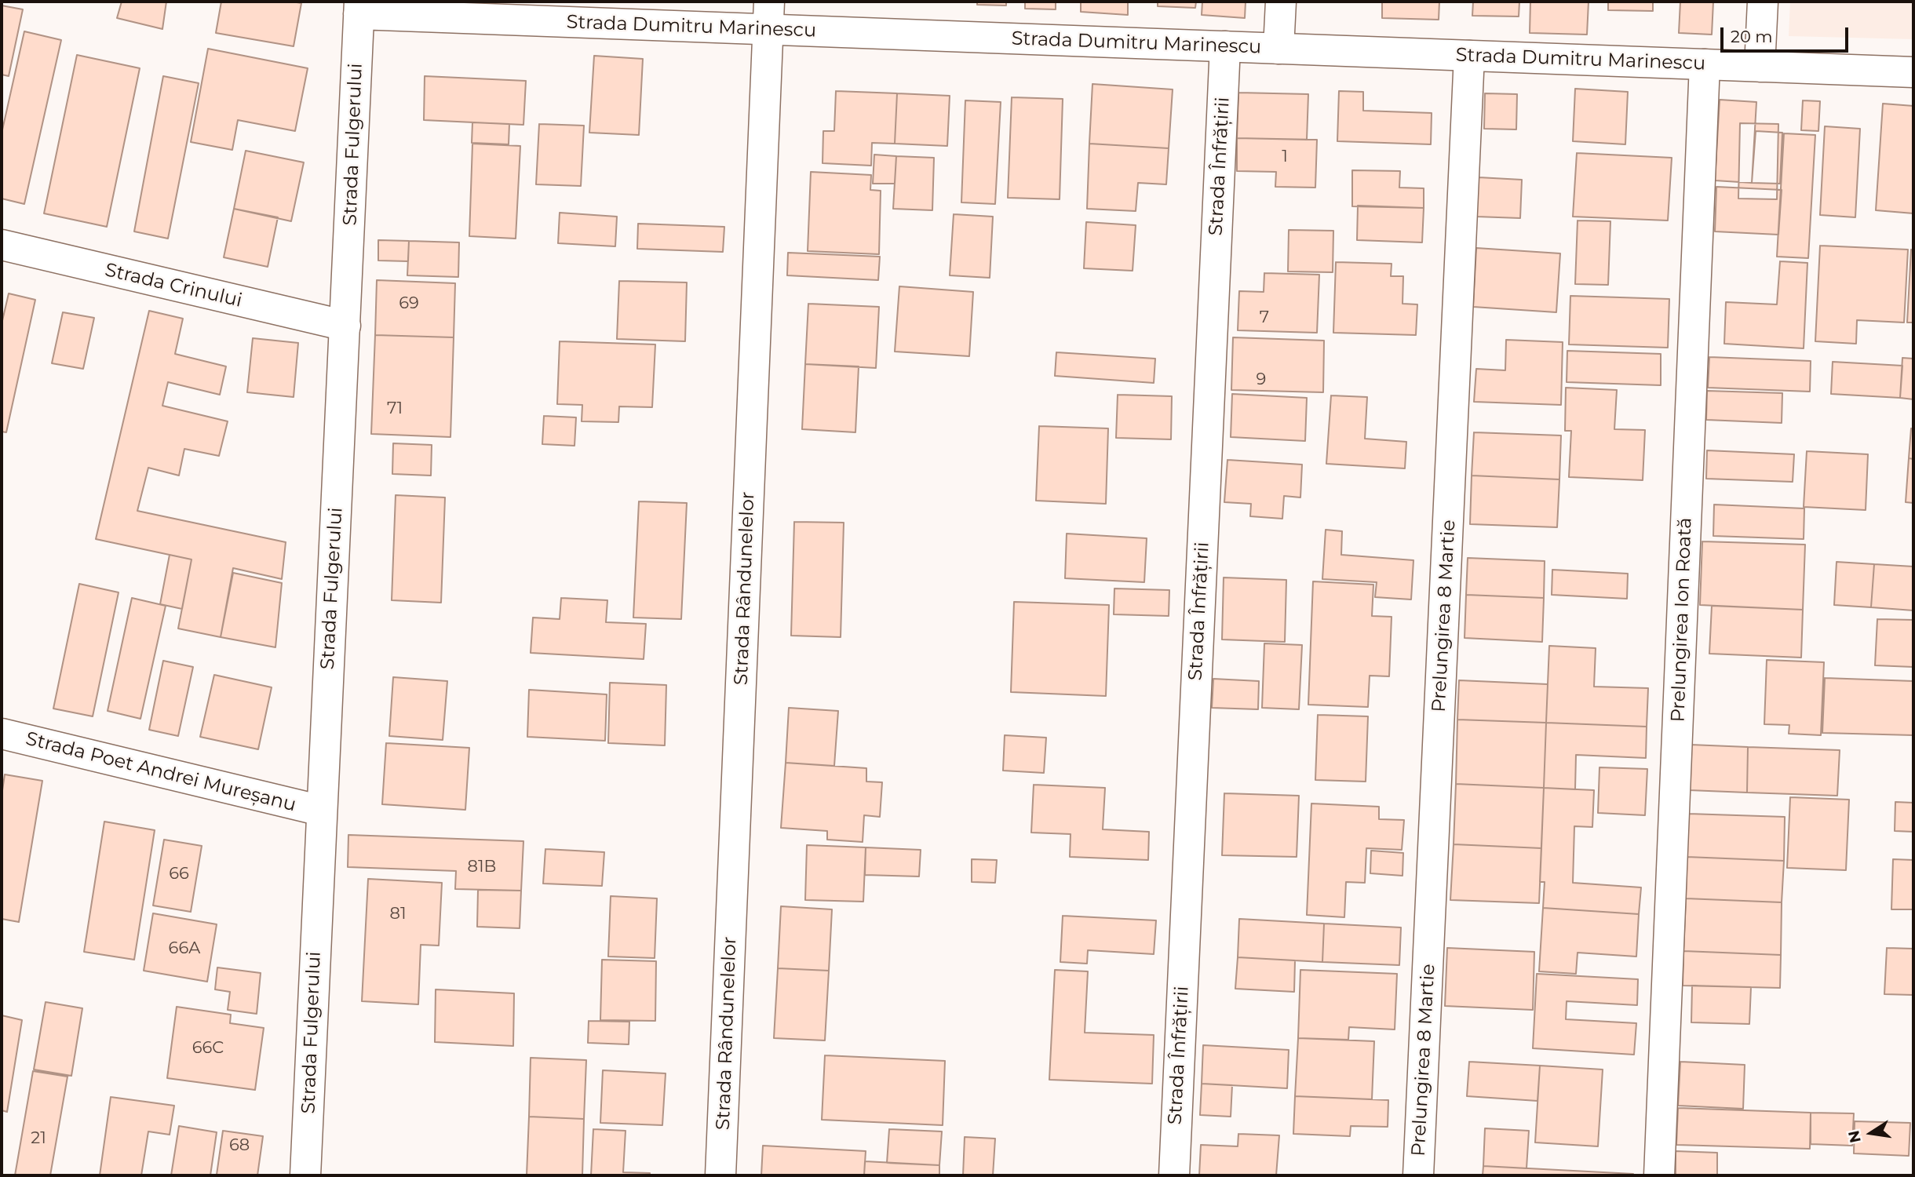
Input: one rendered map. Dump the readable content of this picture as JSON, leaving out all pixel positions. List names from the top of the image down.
{
  "streets": {
    "street": [
      "Strada Dumitru Marinescu",
      "Strada Fulgerului",
      "Strada Înfrățirii",
      "Strada Crinului",
      "Strada Rândunelelor",
      "Prelungirea 8 Martie",
      "Prelungirea Ion Roată",
      "Strada Poet Andrei Mureșanu"
    ]
  },
  "crossings": [
    ["Strada Dumitru Marinescu", "Strada Fulgerului"],
    ["Strada Dumitru Marinescu", "Strada Înfrățirii"],
    ["Strada Dumitru Marinescu", "Strada Rândunelelor"],
    ["Strada Dumitru Marinescu", "Prelungirea 8 Martie"],
    ["Strada Dumitru Marinescu", "Prelungirea Ion Roată"],
    ["Strada Fulgerului", "Strada Crinului"],
    ["Strada Fulgerului", "Strada Poet Andrei Mureșanu"]
  ],
  "house_numbers": [
    "1",
    "69",
    "7",
    "9",
    "71",
    "81B",
    "66",
    "81",
    "66A",
    "66C",
    "21",
    "68"
  ],
  "scale_bar": "20 m",
  "north": "left"
}
